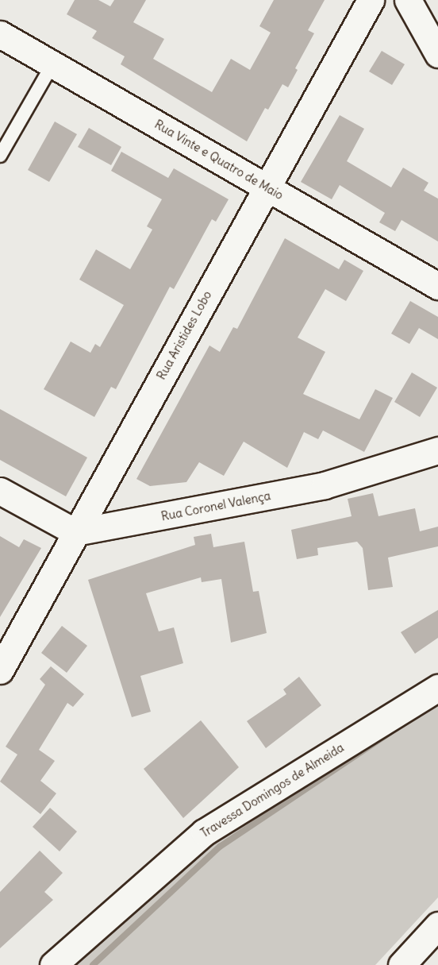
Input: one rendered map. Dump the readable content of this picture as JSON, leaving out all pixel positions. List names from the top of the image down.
{
  "streets": {
    "street": [
      "Rua Vinte e Quatro de Maio",
      "Rua Aristides Lobo",
      "Rua Coronel Valença",
      "Travessa Domingos de Almeida"
    ]
  },
  "crossings": [
    ["Rua Vinte e Quatro de Maio", "Rua Aristides Lobo"],
    ["Rua Aristides Lobo", "Rua Coronel Valença"]
  ]
}
